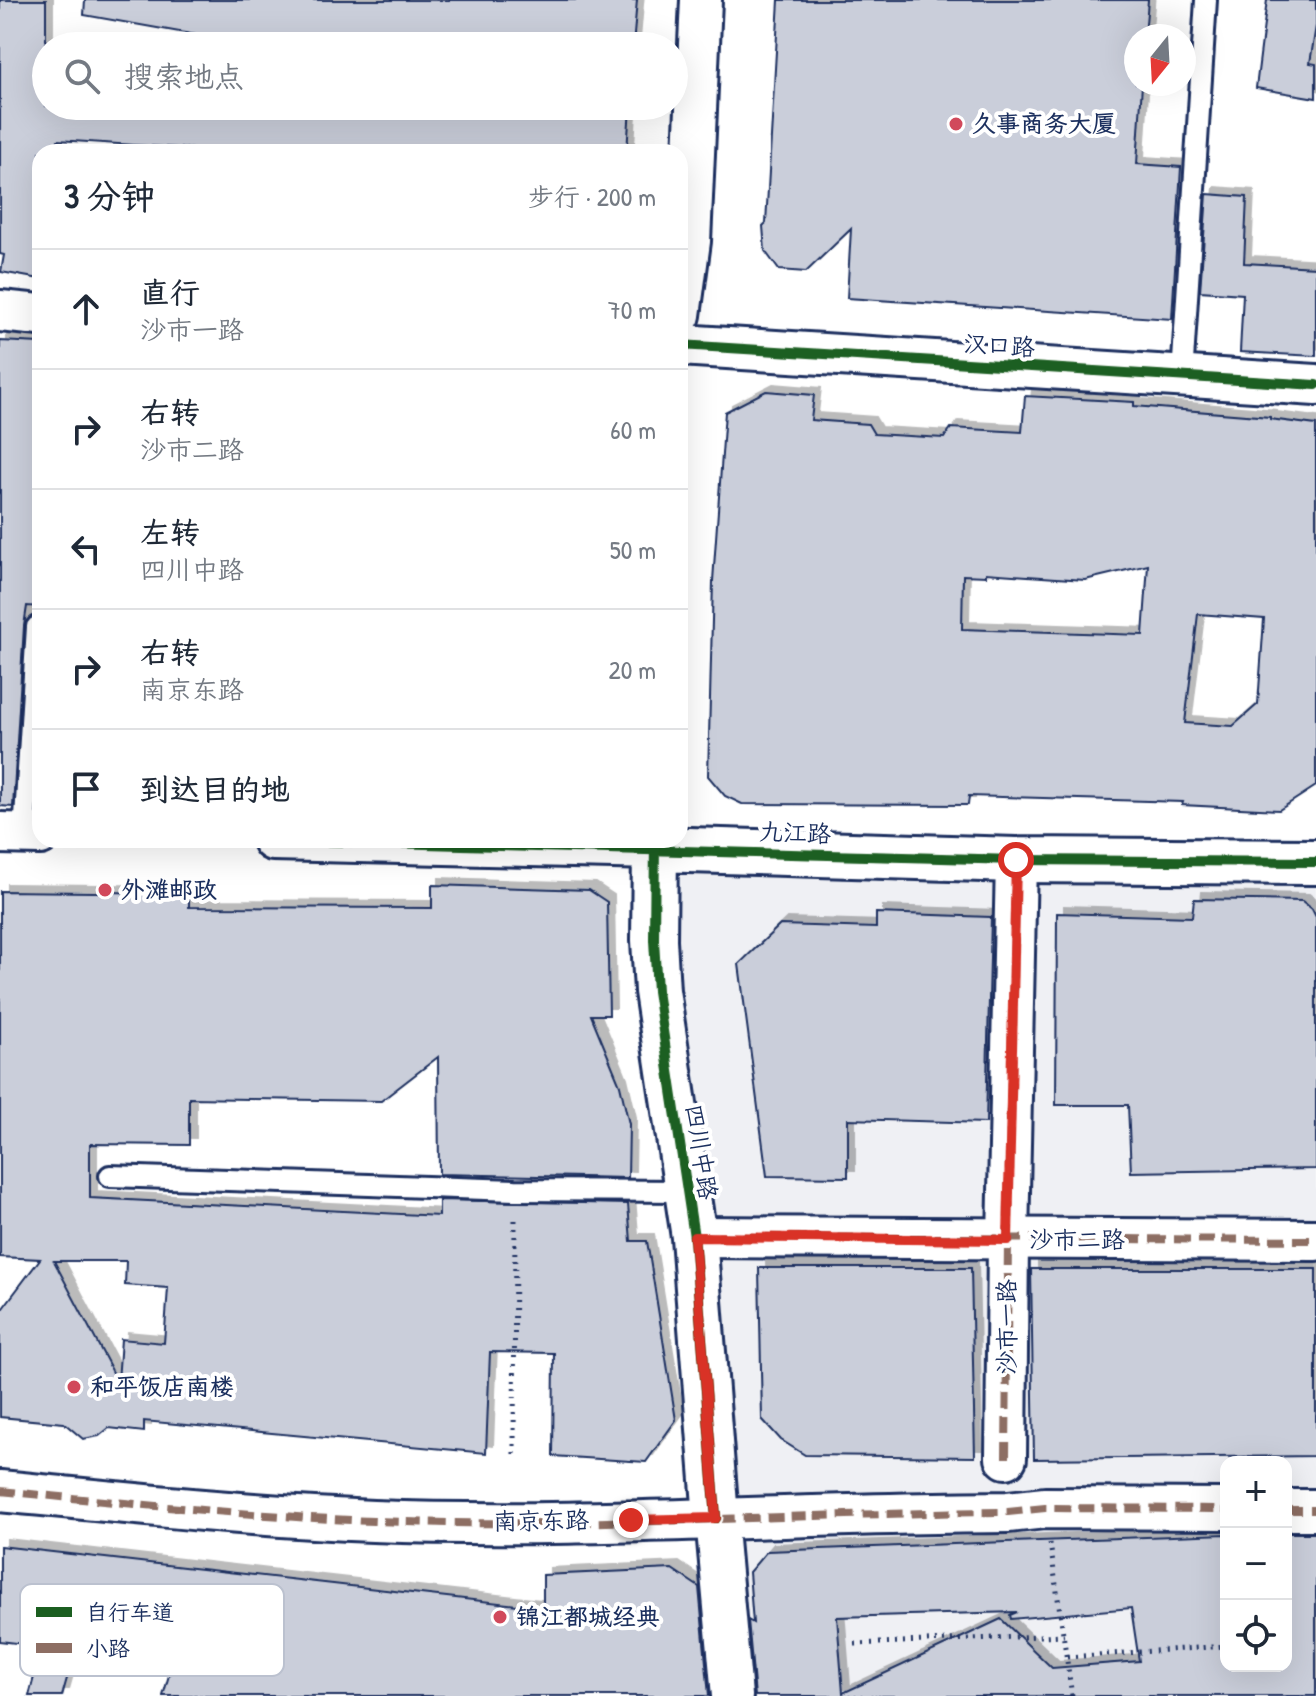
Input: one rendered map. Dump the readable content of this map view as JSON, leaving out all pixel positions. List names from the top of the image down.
{
  "streets": {
    "street": [
      "汉口路",
      "九江路",
      "四川中路",
      "沙市二路",
      "沙市一路",
      "南京东路"
    ]
  },
  "crossings": [
    ["九江路", "沙市一路"],
    ["四川中路", "沙市二路"],
    ["四川中路", "南京东路"],
    ["沙市二路", "沙市一路"]
  ],
  "places": [
    "久事商务大厦",
    "外滩邮政",
    "和平饭店南楼",
    "锦江都城经典"
  ],
  "legend": ["自行车道", "小路"],
  "north": "bottom",
  "page": {
    "search": "搜索地点",
    "heading": ["3 分钟", "步行 · 200 m"],
    "list": [
      ["直行", "沙市一路", "70 m"],
      ["右转", "沙市二路", "60 m"],
      ["左转", "四川中路", "50 m"],
      ["右转", "南京东路", "20 m"],
      "到达目的地"
    ],
    "map_buttons": ["+", "−"]
  }
}
